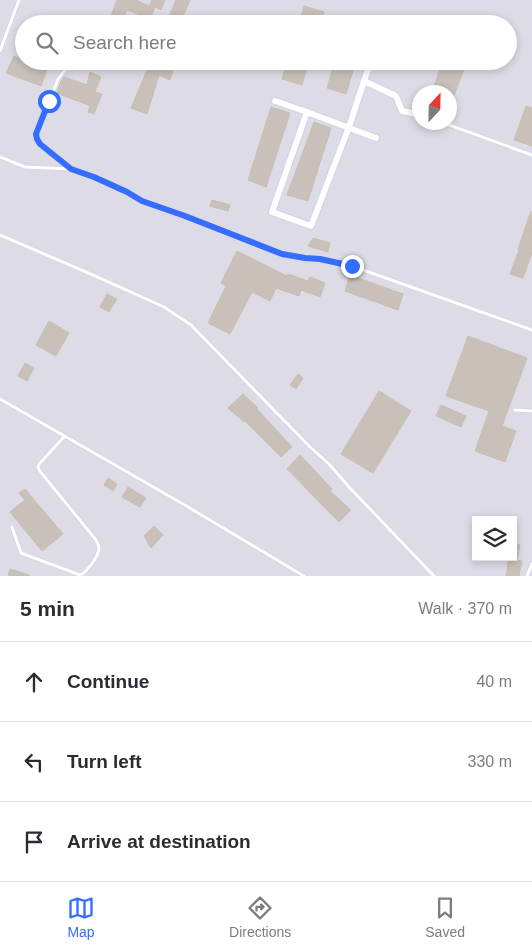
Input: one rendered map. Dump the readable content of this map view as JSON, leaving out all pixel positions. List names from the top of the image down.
{
  "north": "top",
  "page": {
    "search": "Search here",
    "heading": ["5 min", "Walk · 370 m"],
    "list": [
      ["Continue", "40 m"],
      ["Turn left", "330 m"],
      "Arrive at destination"
    ],
    "nav": ["Map", "Directions", "Saved"]
  }
}
